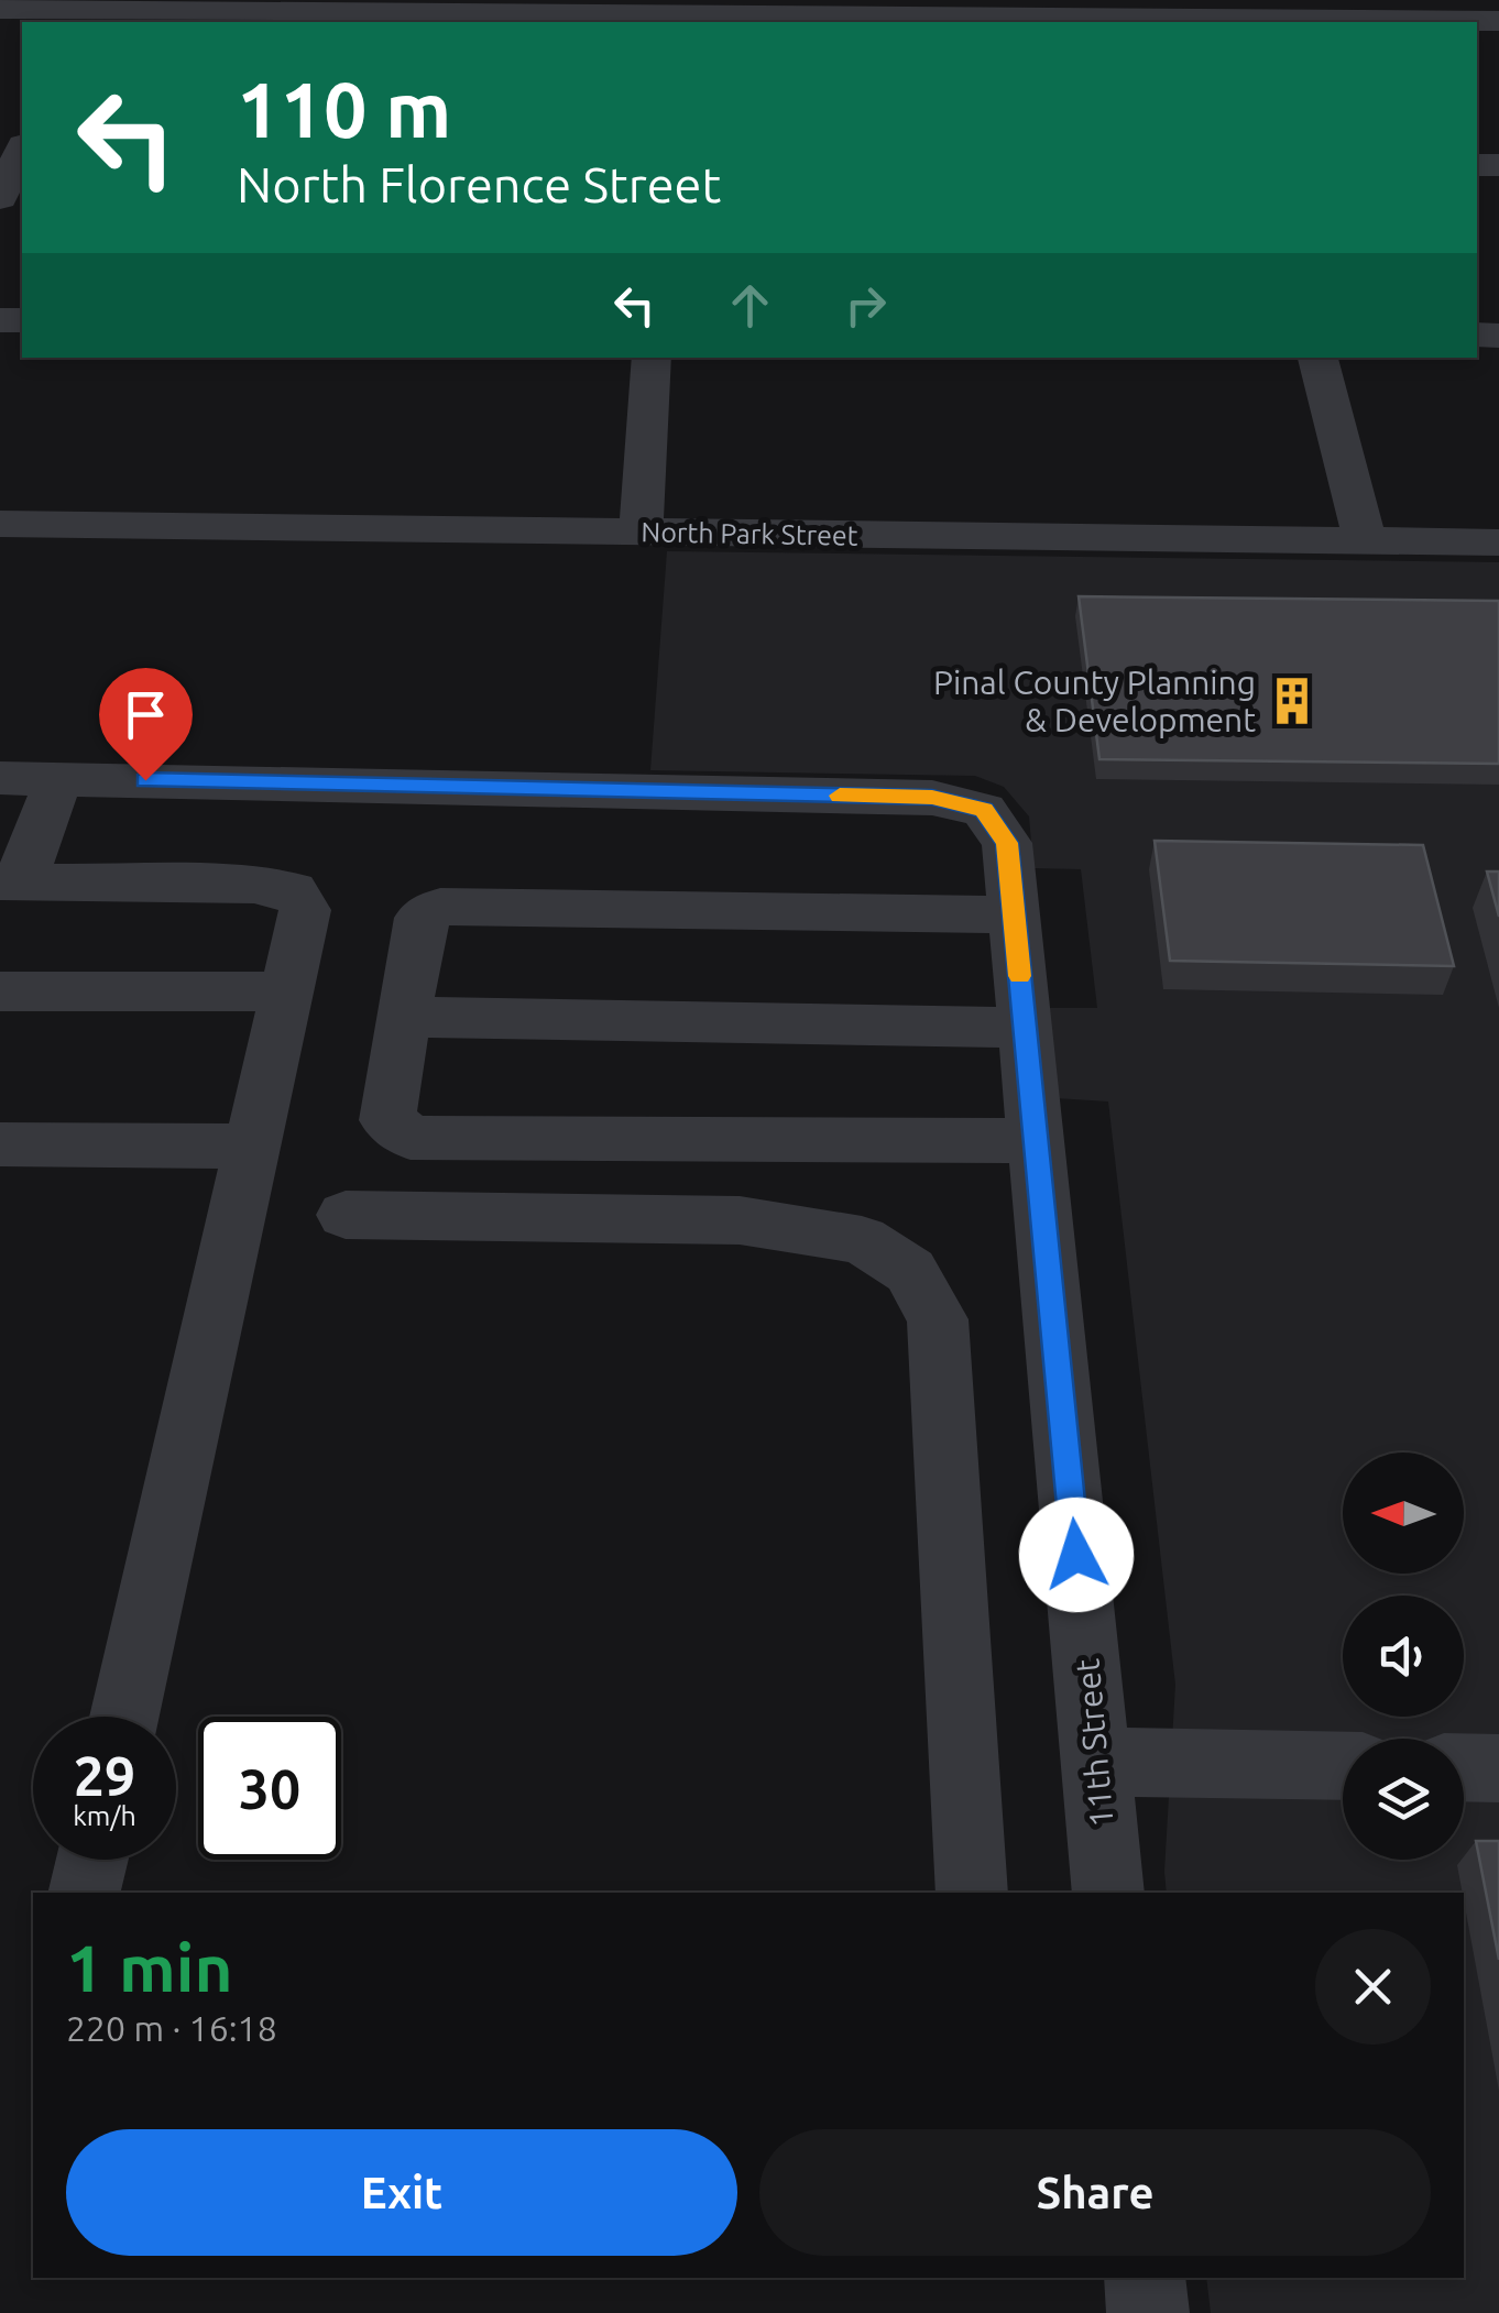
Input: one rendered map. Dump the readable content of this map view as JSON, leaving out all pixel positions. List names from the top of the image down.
{
  "streets": {
    "street": ["North Park Street", "11th Street"]
  },
  "places": {
    "building": ["Pinal County Planning & Development"]
  },
  "north": "left",
  "page": {
    "turn": ["110 m", "North Florence Street"],
    "speed": "29 km/h",
    "limit": "30",
    "heading": ["1 min", "220 m · 16:18"],
    "buttons": ["Exit", "Share"]
  }
}
